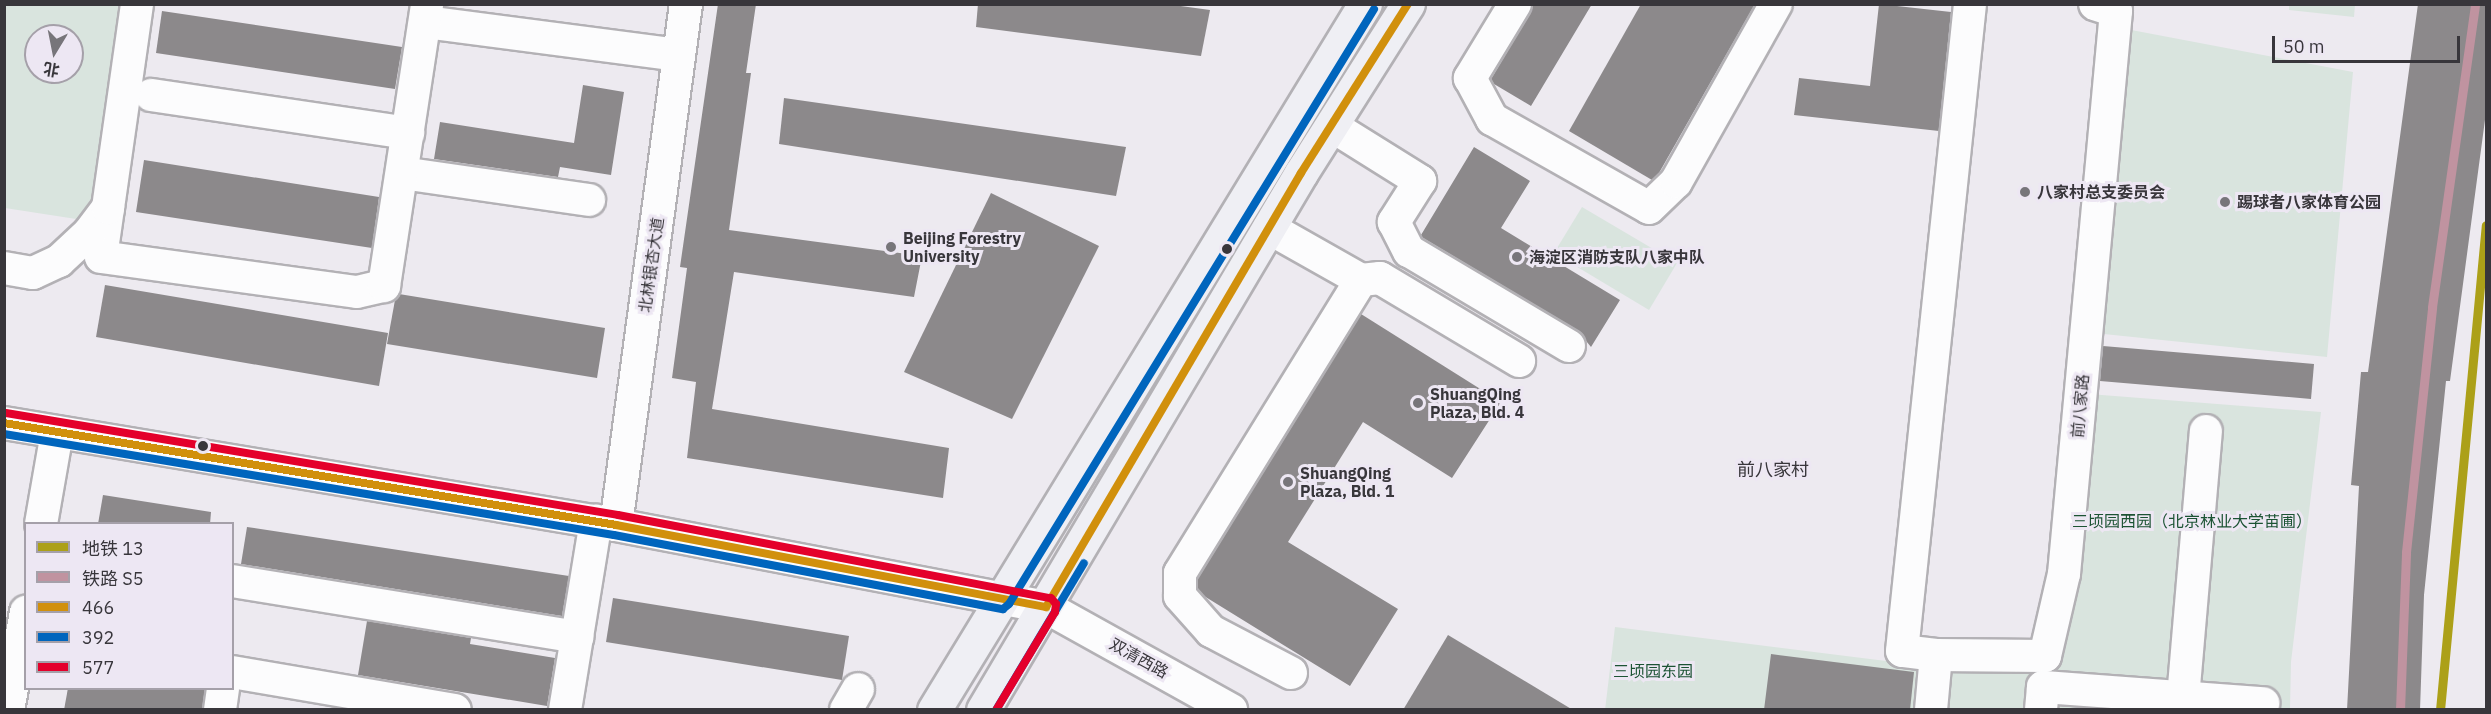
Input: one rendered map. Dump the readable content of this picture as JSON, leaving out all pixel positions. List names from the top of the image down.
{
  "streets": {
    "street": ["北林银杏大道", "前八家路", "双清西路"]
  },
  "crossings": [
    ["北林银杏大道", "双清西路"]
  ],
  "districts": ["前八家村"],
  "parks": ["三顷园西园（北京林业大学苗圃）", "三顷园东园"],
  "places": [
    "八家村总支委员会",
    "踢球者八家体育公园",
    "Beijing Forestry University",
    "海淀区消防支队八家中队",
    "ShuangQing Plaza, Bld. 4",
    "ShuangQing Plaza, Bld. 1"
  ],
  "lines": [
    "rail line S5",
    "transit line 466",
    "transit line 392",
    "metro line 13",
    "transit line 577"
  ],
  "legend": [
    "地铁 13",
    "铁路 S5",
    "466",
    "392",
    "577"
  ],
  "scale_bar": "50 m",
  "north": "bottom"
}
